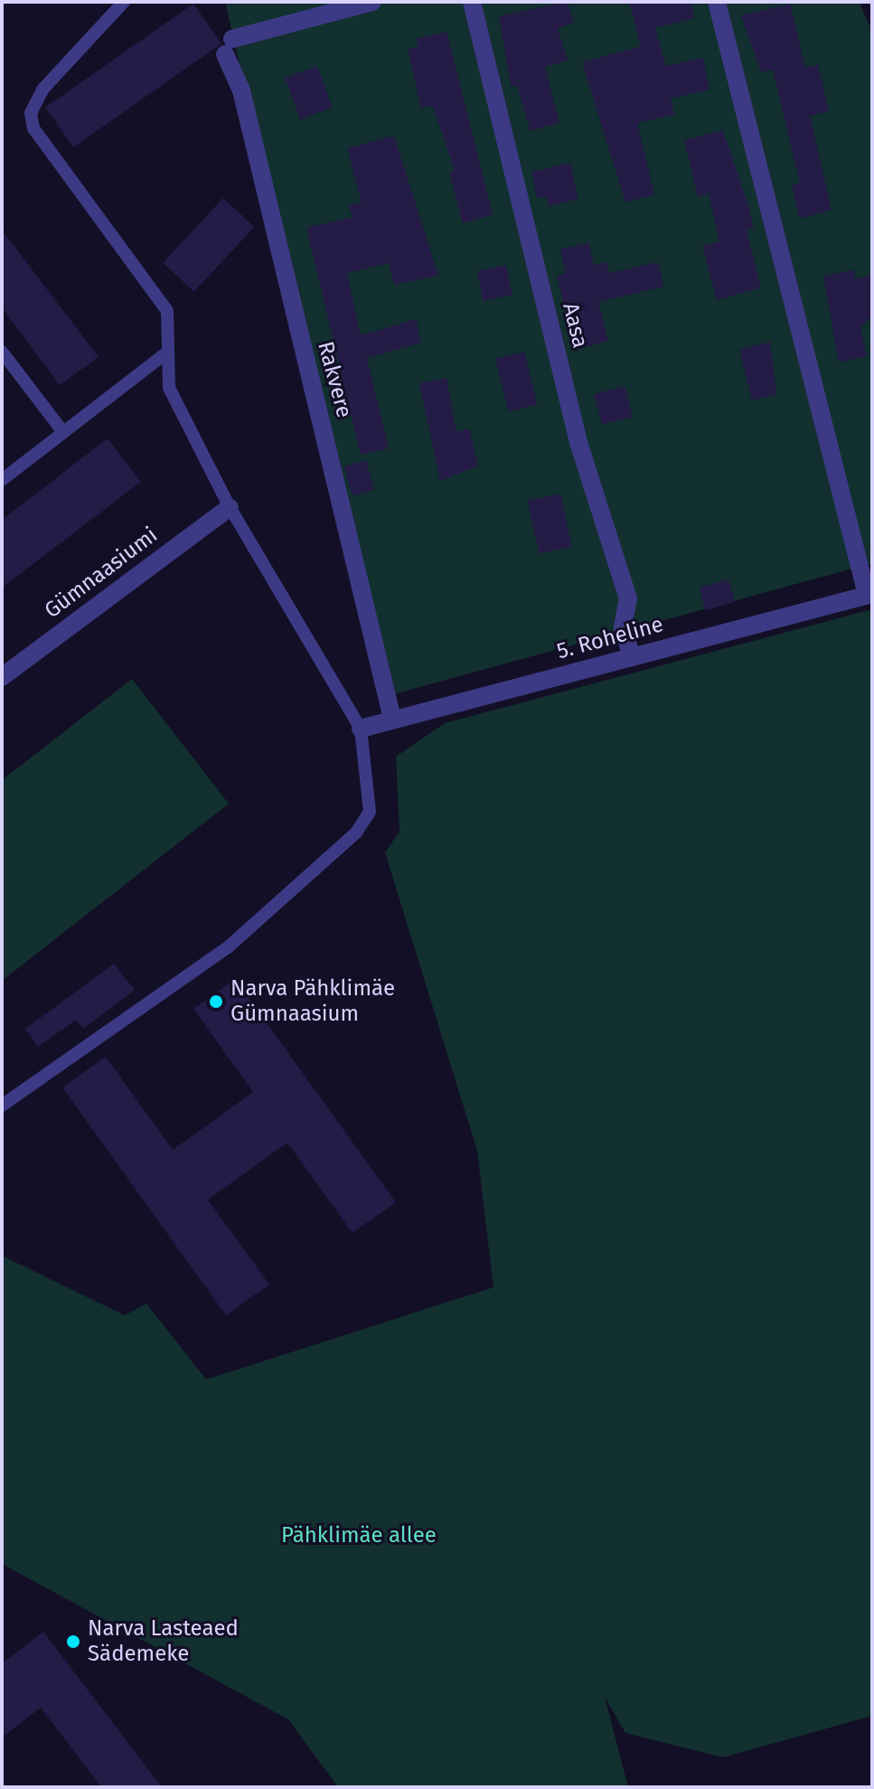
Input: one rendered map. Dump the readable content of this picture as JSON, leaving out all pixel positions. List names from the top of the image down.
{
  "streets": {
    "street": [
      "Aasa",
      "Rakvere",
      "Gümnaasiumi",
      "5. Roheline"
    ]
  },
  "crossings": [
    ["Aasa", "5. Roheline"],
    ["Rakvere", "5. Roheline"]
  ],
  "parks": ["Pähklimäe allee"],
  "places": ["Narva Pähklimäe Gümnaasium", "Narva Lasteaed Sädemeke"]
}
